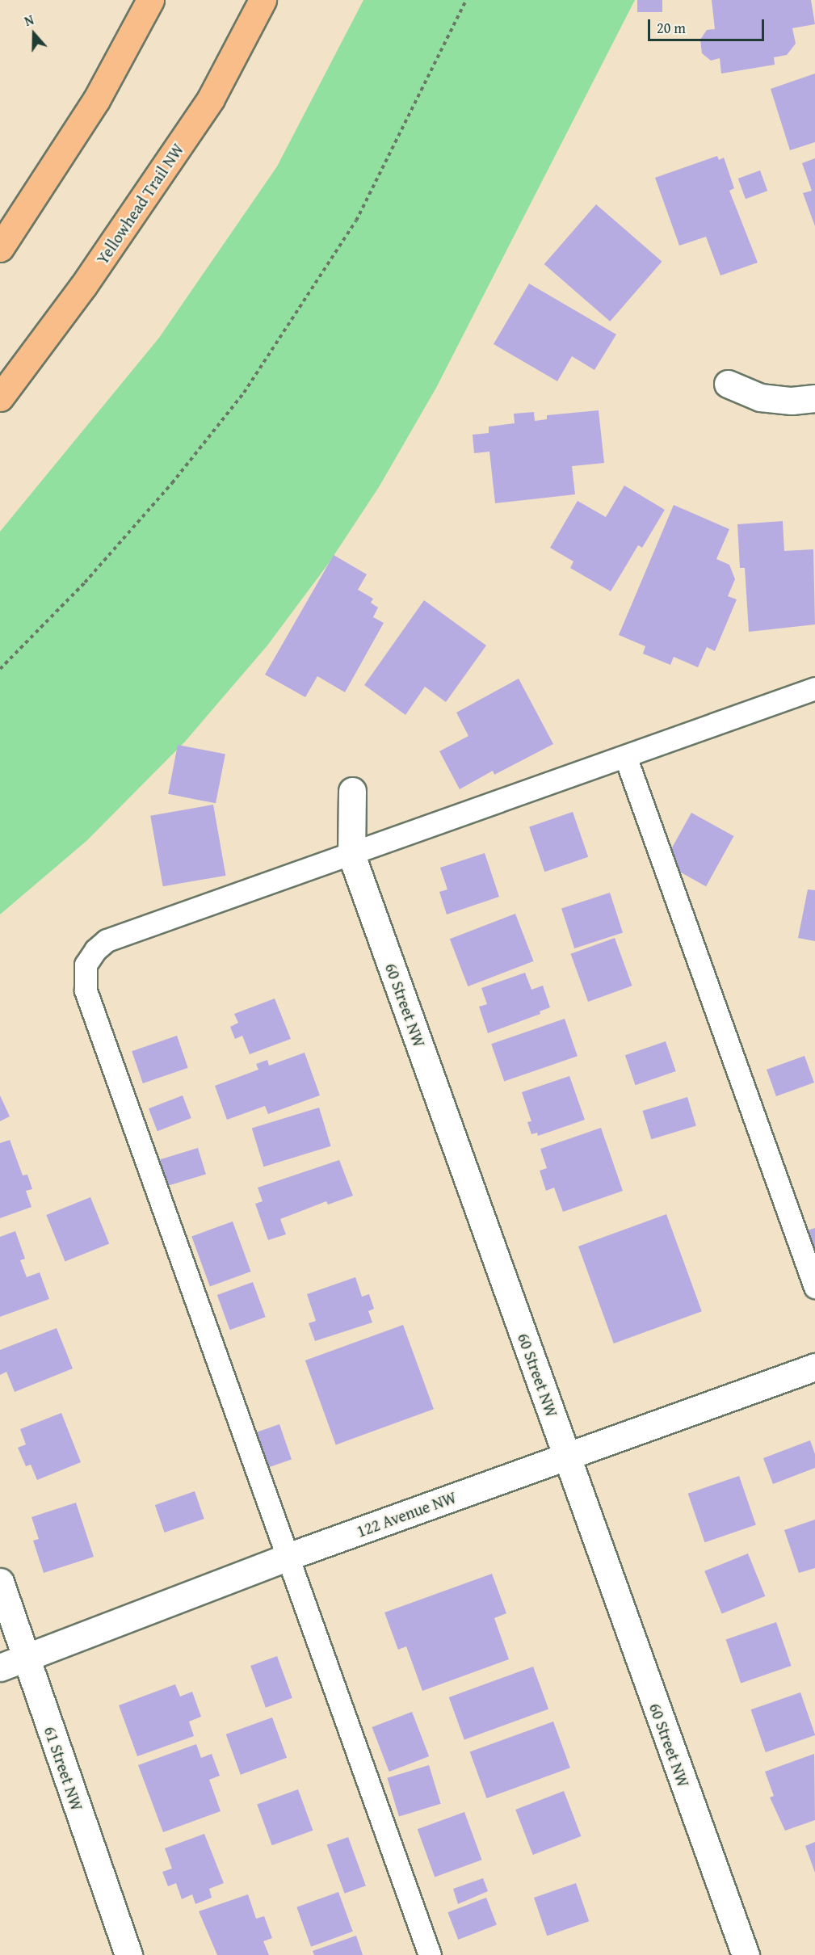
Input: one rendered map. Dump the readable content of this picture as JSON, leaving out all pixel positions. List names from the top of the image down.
{
  "streets": {
    "highway": ["Yellowhead Trail NW"],
    "street": ["60 Street NW", "122 Avenue NW", "61 Street NW"]
  },
  "crossings": [
    ["60 Street NW", "122 Avenue NW"],
    ["122 Avenue NW", "61 Street NW"]
  ],
  "scale_bar": "20 m",
  "north": "top"
}
